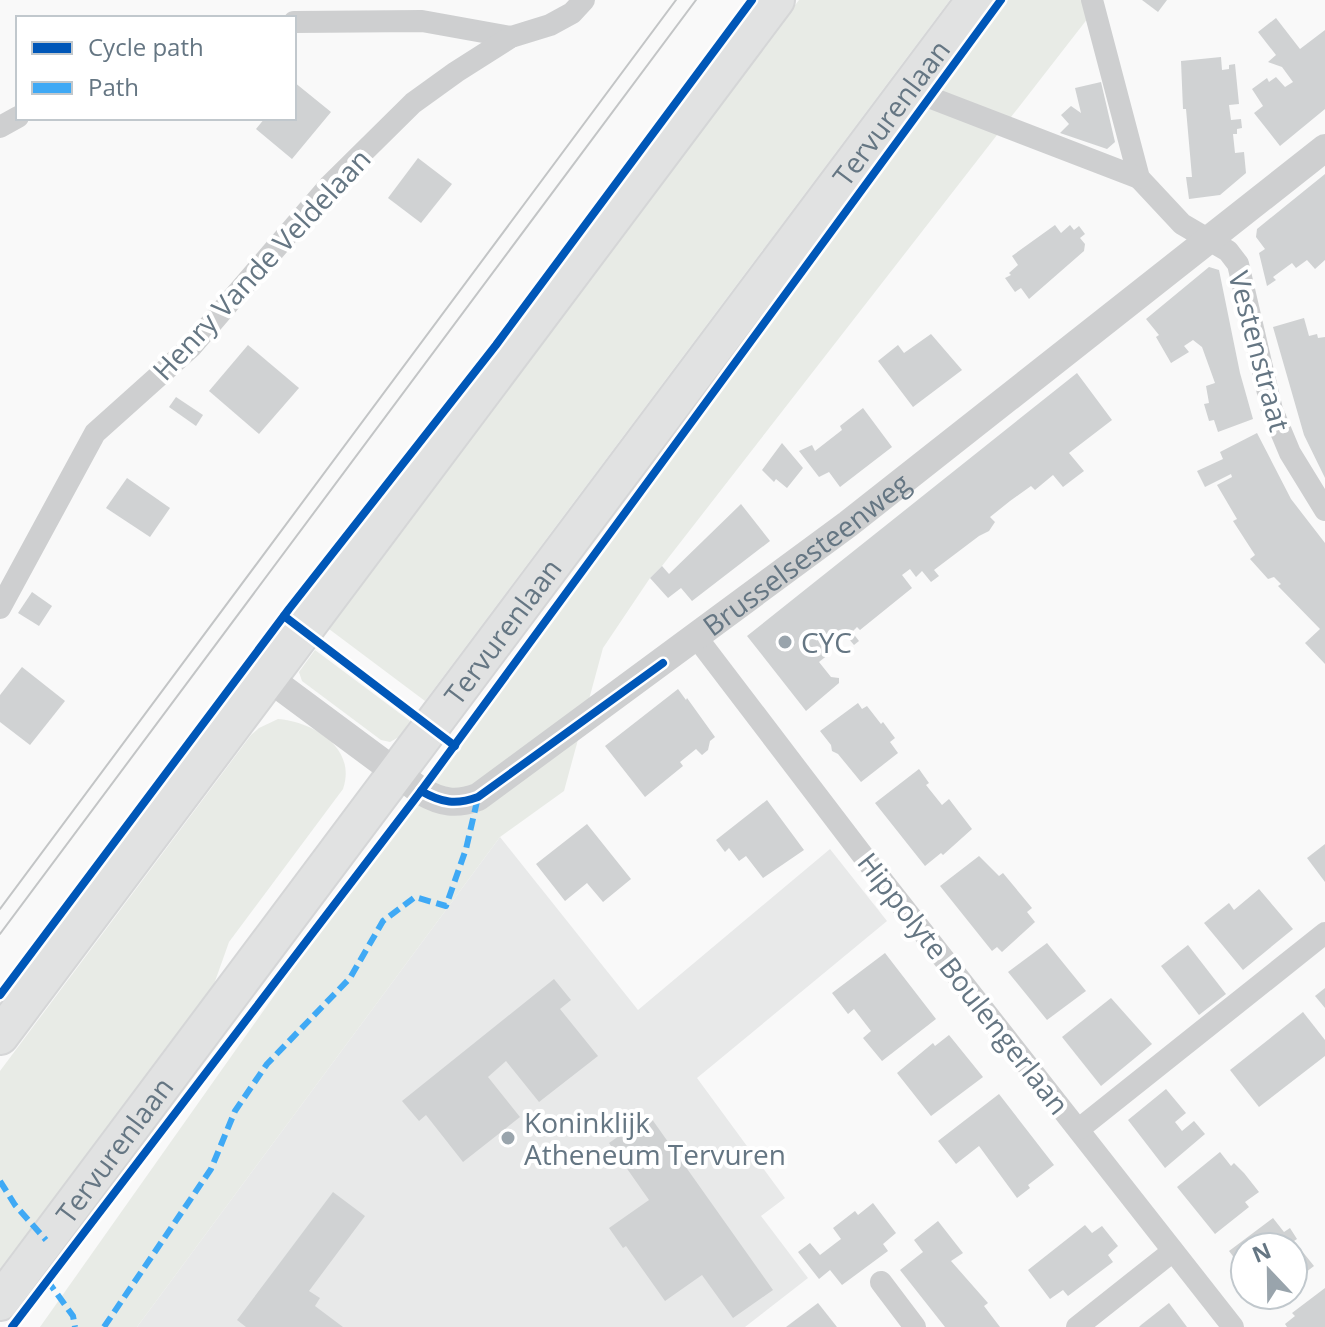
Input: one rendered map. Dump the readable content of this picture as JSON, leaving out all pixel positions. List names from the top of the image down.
{
  "streets": {
    "main road": ["Tervurenlaan"],
    "street": [
      "Henry Vande Veldelaan",
      "Vestenstraat",
      "Brusselsesteenweg",
      "Hippolyte Boulengerlaan"
    ]
  },
  "crossings": [
    ["Tervurenlaan", "Brusselsesteenweg"],
    ["Vestenstraat", "Brusselsesteenweg"],
    ["Brusselsesteenweg", "Hippolyte Boulengerlaan"]
  ],
  "places": ["CYC", "Koninklijk Atheneum Tervuren"],
  "legend": ["Cycle path", "Path"],
  "north": "top"
}
